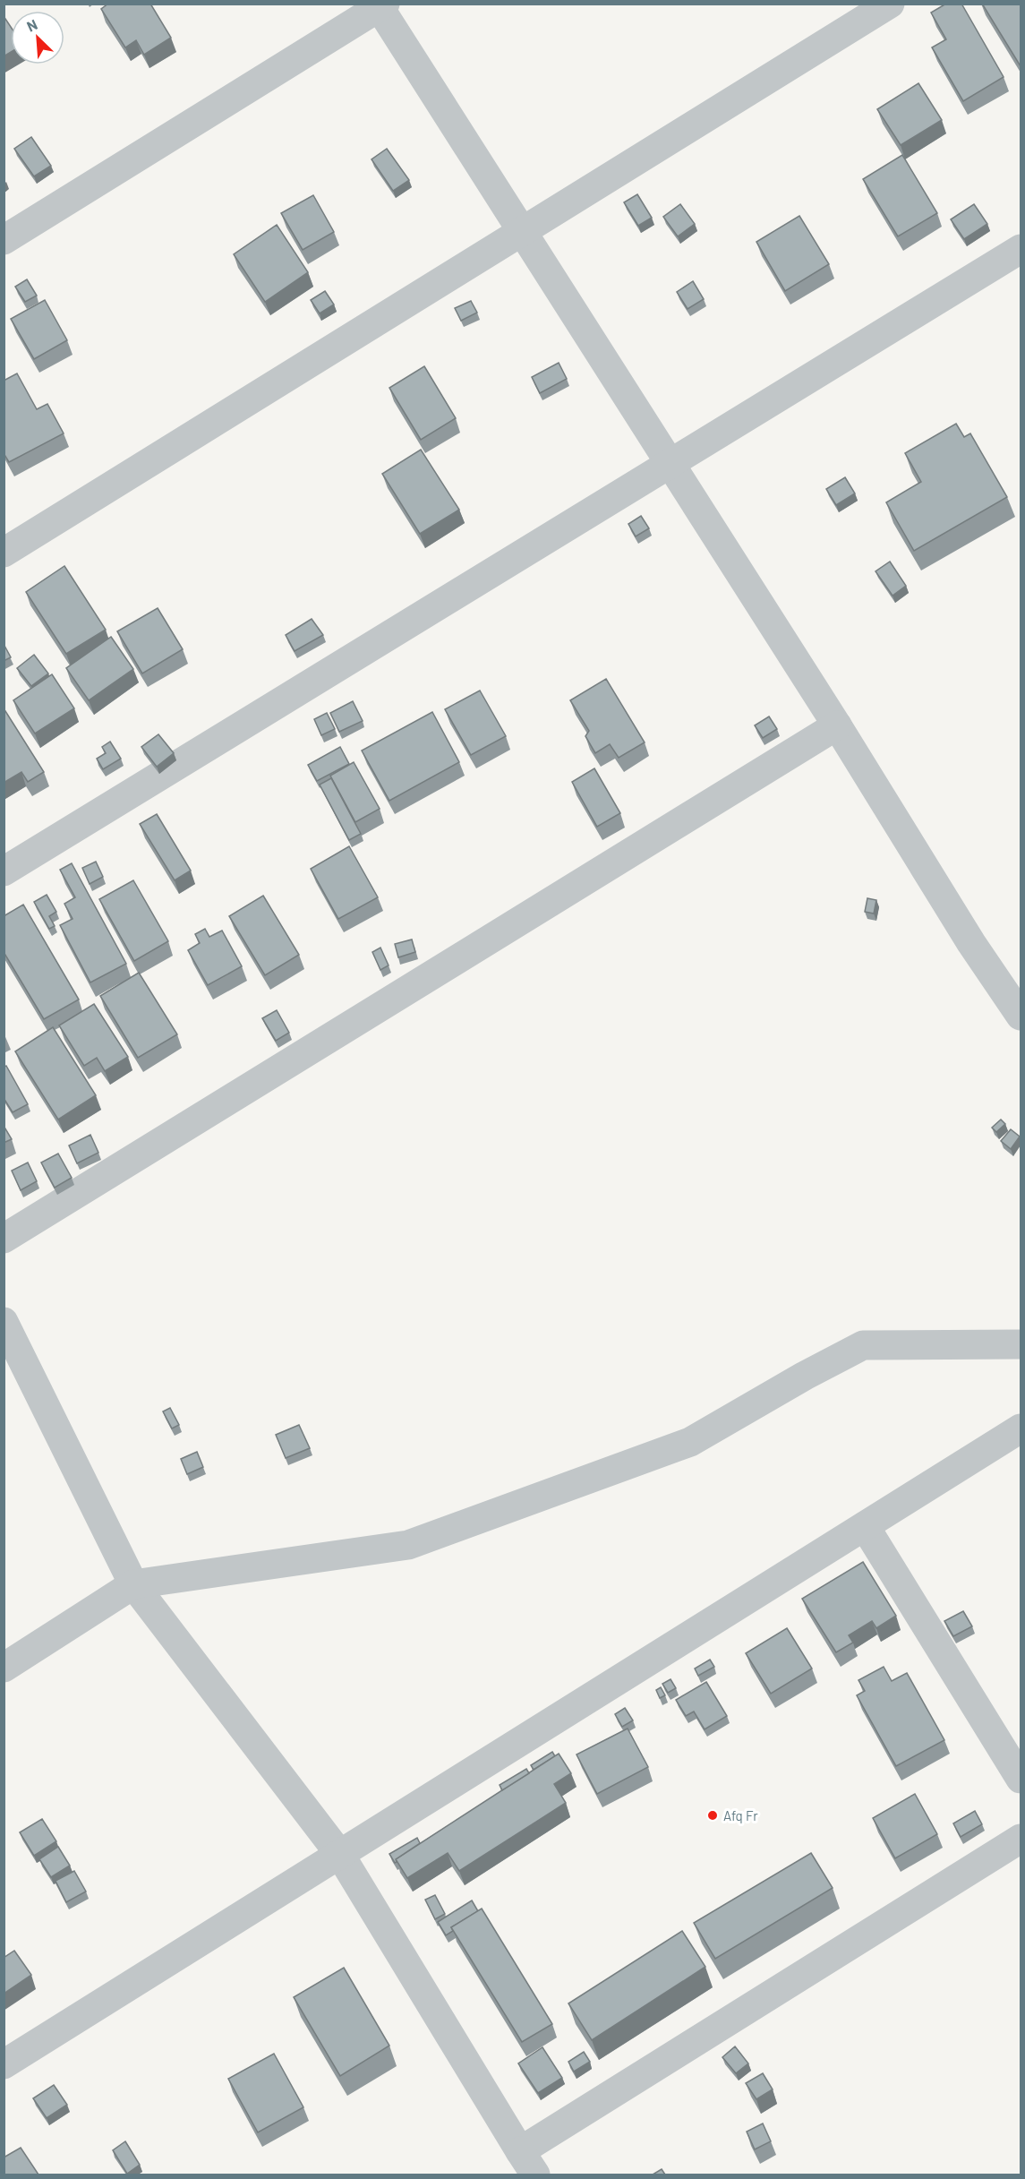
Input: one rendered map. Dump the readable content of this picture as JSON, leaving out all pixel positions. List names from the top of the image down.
{
  "places": ["Afq Fr"],
  "north": "top left"
}
